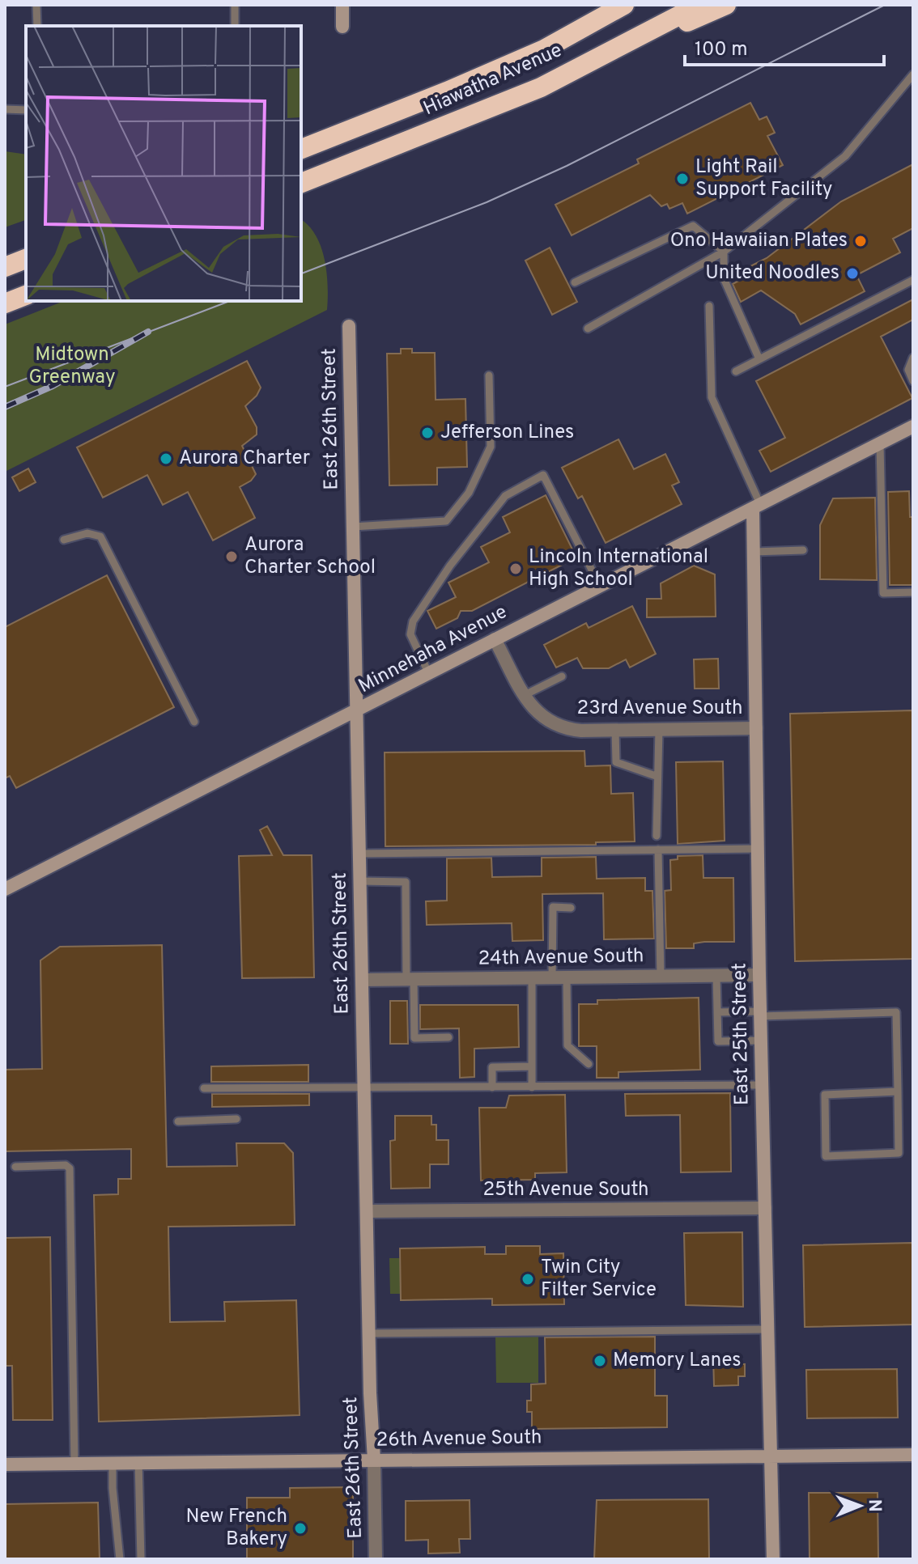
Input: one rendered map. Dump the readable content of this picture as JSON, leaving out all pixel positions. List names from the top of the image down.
{
  "streets": {
    "highway": ["Hiawatha Avenue"],
    "street": [
      "East 26th Street",
      "Minnehaha Avenue",
      "23rd Avenue South",
      "24th Avenue South",
      "East 25th Street",
      "25th Avenue South",
      "26th Avenue South"
    ]
  },
  "crossings": [
    ["East 26th Street", "Minnehaha Avenue"],
    ["East 26th Street", "24th Avenue South"],
    ["East 26th Street", "25th Avenue South"],
    ["East 26th Street", "26th Avenue South"],
    ["Minnehaha Avenue", "23rd Avenue South"],
    ["Minnehaha Avenue", "East 25th Street"],
    ["23rd Avenue South", "East 25th Street"],
    ["24th Avenue South", "East 25th Street"],
    ["East 25th Street", "25th Avenue South"],
    ["East 25th Street", "26th Avenue South"]
  ],
  "parks": ["Midtown Greenway"],
  "places": [
    "Light Rail Support Facility",
    "Ono Hawaiian Plates",
    "United Noodles",
    "Jefferson Lines",
    "Aurora Charter",
    "Aurora Charter School",
    "Lincoln International High School",
    "Twin City Filter Service",
    "Memory Lanes",
    "New French Bakery"
  ],
  "scale_bar": "100 m",
  "north": "right"
}
